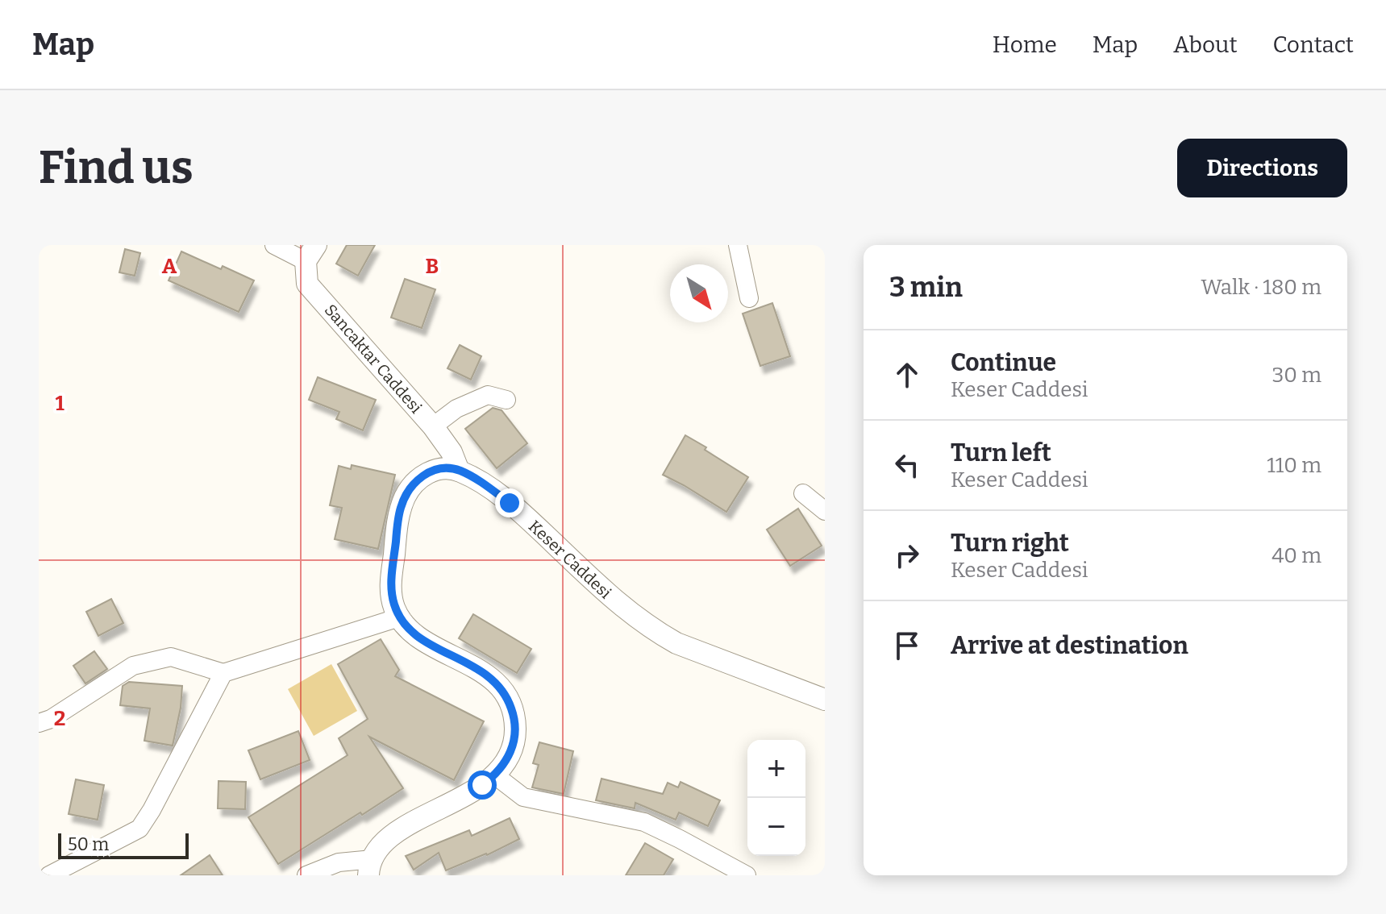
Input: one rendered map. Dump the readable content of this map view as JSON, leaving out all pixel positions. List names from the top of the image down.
{
  "streets": {
    "street": ["Sancaktar Caddesi", "Keser Caddesi"]
  },
  "crossings": [
    ["Sancaktar Caddesi", "Keser Caddesi"]
  ],
  "scale_bar": "50 m",
  "north": "bottom right",
  "page": {
    "header": "Map",
    "nav": [
      "Home",
      "Map",
      "About",
      "Contact"
    ],
    "buttons": "Directions",
    "title": "Find us",
    "heading": ["3 min", "Walk · 180 m"],
    "list": [
      ["Continue", "Keser Caddesi", "30 m"],
      ["Turn left", "Keser Caddesi", "110 m"],
      ["Turn right", "Keser Caddesi", "40 m"],
      "Arrive at destination"
    ],
    "map_buttons": ["+", "−"],
    "scale": "50 m"
  },
  "grid": {
    "columns": ["A", "B"],
    "rows": ["1", "2"]
  }
}
